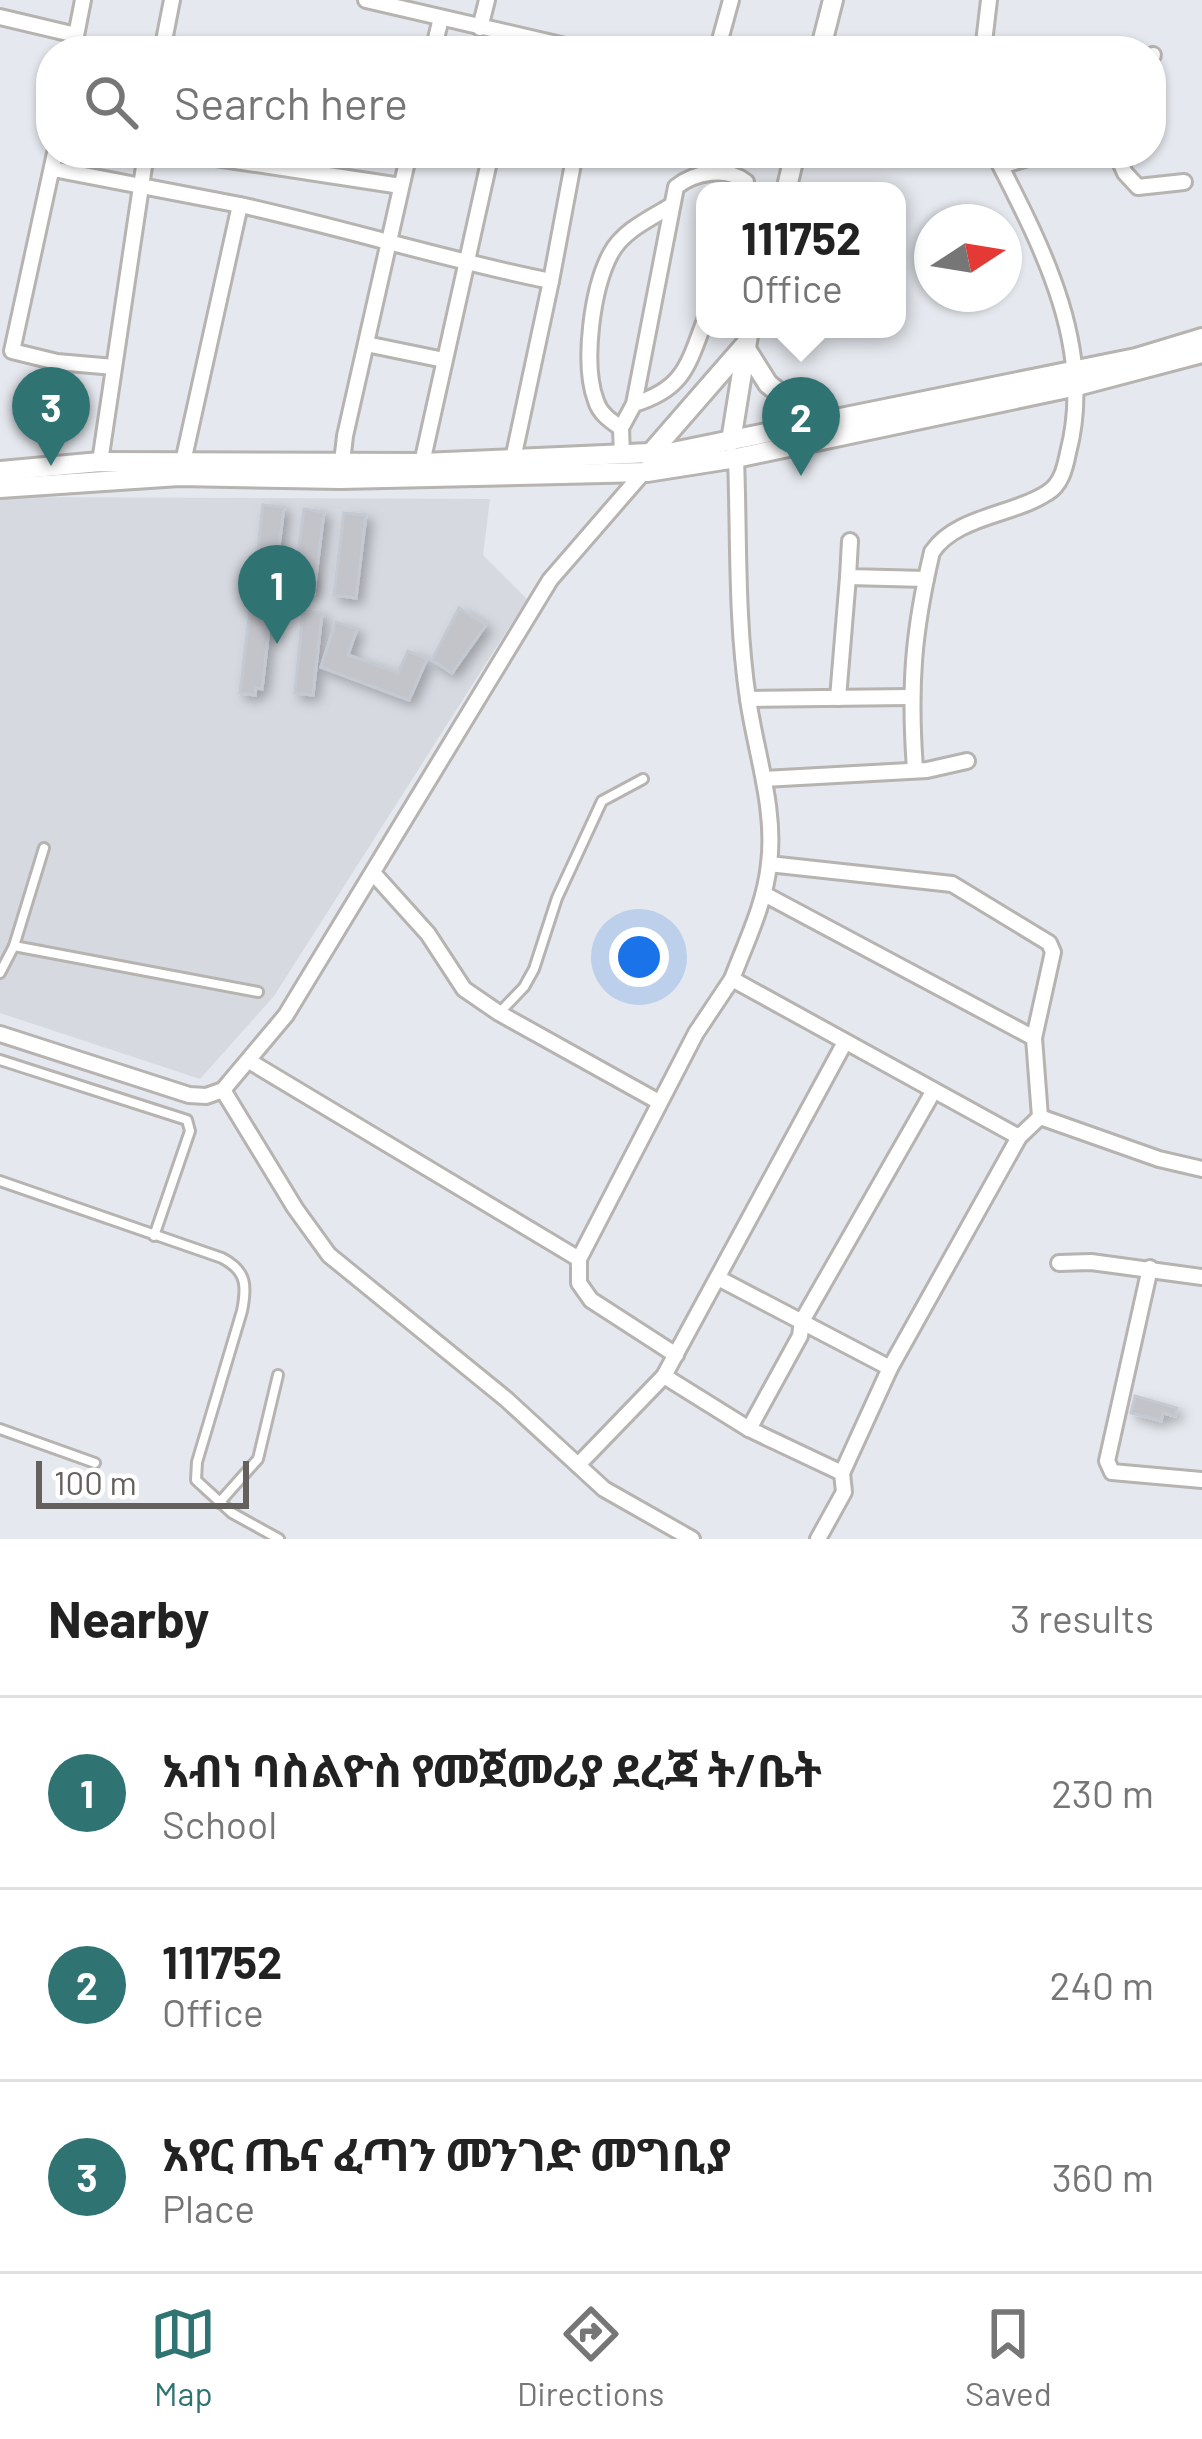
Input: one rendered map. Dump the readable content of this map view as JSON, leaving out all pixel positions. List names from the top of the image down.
{
  "scale_bar": "100 m",
  "north": "right",
  "page": {
    "search": "Search here",
    "popup": ["111752", "Office"],
    "pins": ["3", "2", "1"],
    "scale": "100 m",
    "heading": ["Nearby", "3 results"],
    "list": [
      {
        "mark": "1",
        "name": "አብነ ባስልዮስ የመጀመሪያ ደረጃ ት/ቤት",
        "note": "School",
        "value": "230 m"
      },
      {
        "mark": "2",
        "name": "111752",
        "note": "Office",
        "value": "240 m"
      },
      {
        "mark": "3",
        "name": "አየር ጤና ፈጣን መንገድ መግቢያ",
        "note": "Place",
        "value": "360 m"
      }
    ],
    "nav": ["Map", "Directions", "Saved"]
  }
}
